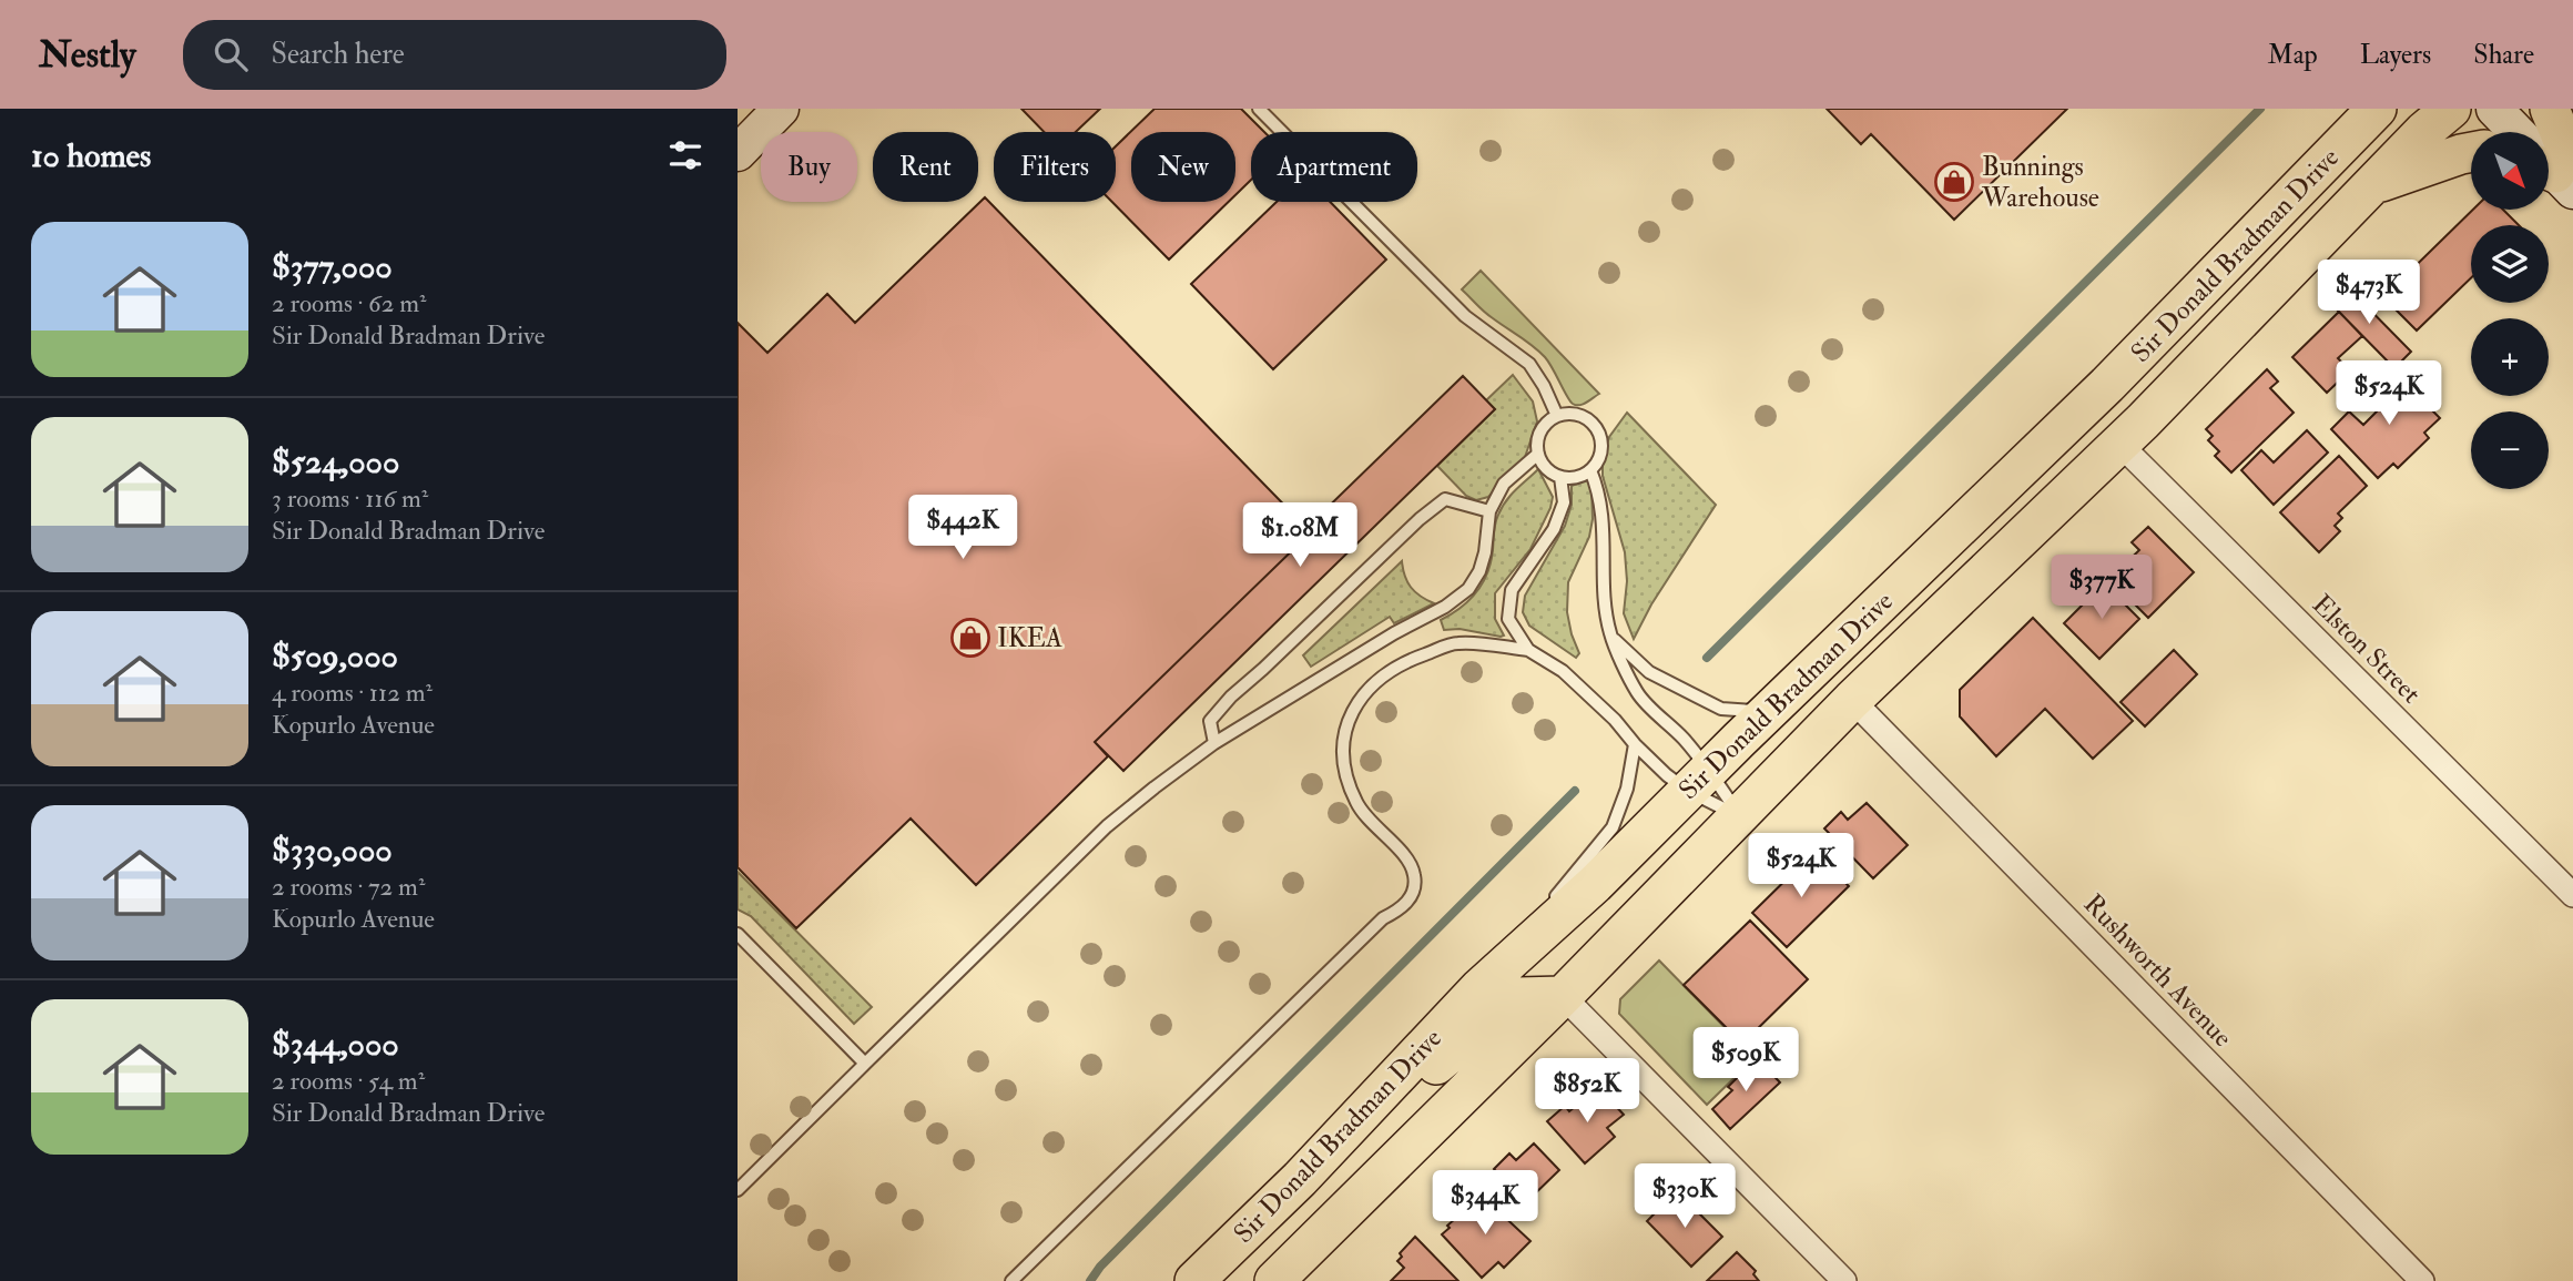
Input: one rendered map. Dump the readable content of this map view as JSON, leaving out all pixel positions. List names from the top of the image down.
{
  "streets": {
    "main road": ["Sir Donald Bradman Drive"],
    "street": ["Elston Street", "Rushworth Avenue"]
  },
  "crossings": [
    ["Sir Donald Bradman Drive", "Elston Street"],
    ["Sir Donald Bradman Drive", "Rushworth Avenue"]
  ],
  "places": {
    "shop": ["Bunnings Warehouse", "IKEA"]
  },
  "north": "bottom right",
  "page": {
    "header": "Nestly",
    "search": "Search here",
    "nav": ["Map", "Layers", "Share"],
    "heading": "10 homes",
    "map_buttons": ["+", "−"],
    "chip": [
      "Buy",
      "Rent",
      "Filters",
      "New",
      "Apartment"
    ],
    "list": [
      {
        "name": "$377,000",
        "note": "2 rooms · 62 m² · Sir Donald Bradman Drive"
      },
      {
        "name": "$524,000",
        "note": "3 rooms · 116 m² · Sir Donald Bradman Drive"
      },
      {
        "name": "$509,000",
        "note": "4 rooms · 112 m² · Kopurlo Avenue"
      },
      {
        "name": "$330,000",
        "note": "2 rooms · 72 m² · Kopurlo Avenue"
      },
      {
        "name": "$344,000",
        "note": "2 rooms · 54 m² · Sir Donald Bradman Drive"
      }
    ],
    "price": [
      "$473K",
      "$524K",
      "$442K",
      "$1.08M",
      "$377K",
      "$524K",
      "$509K",
      "$852K",
      "$330K",
      "$344K"
    ]
  }
}
